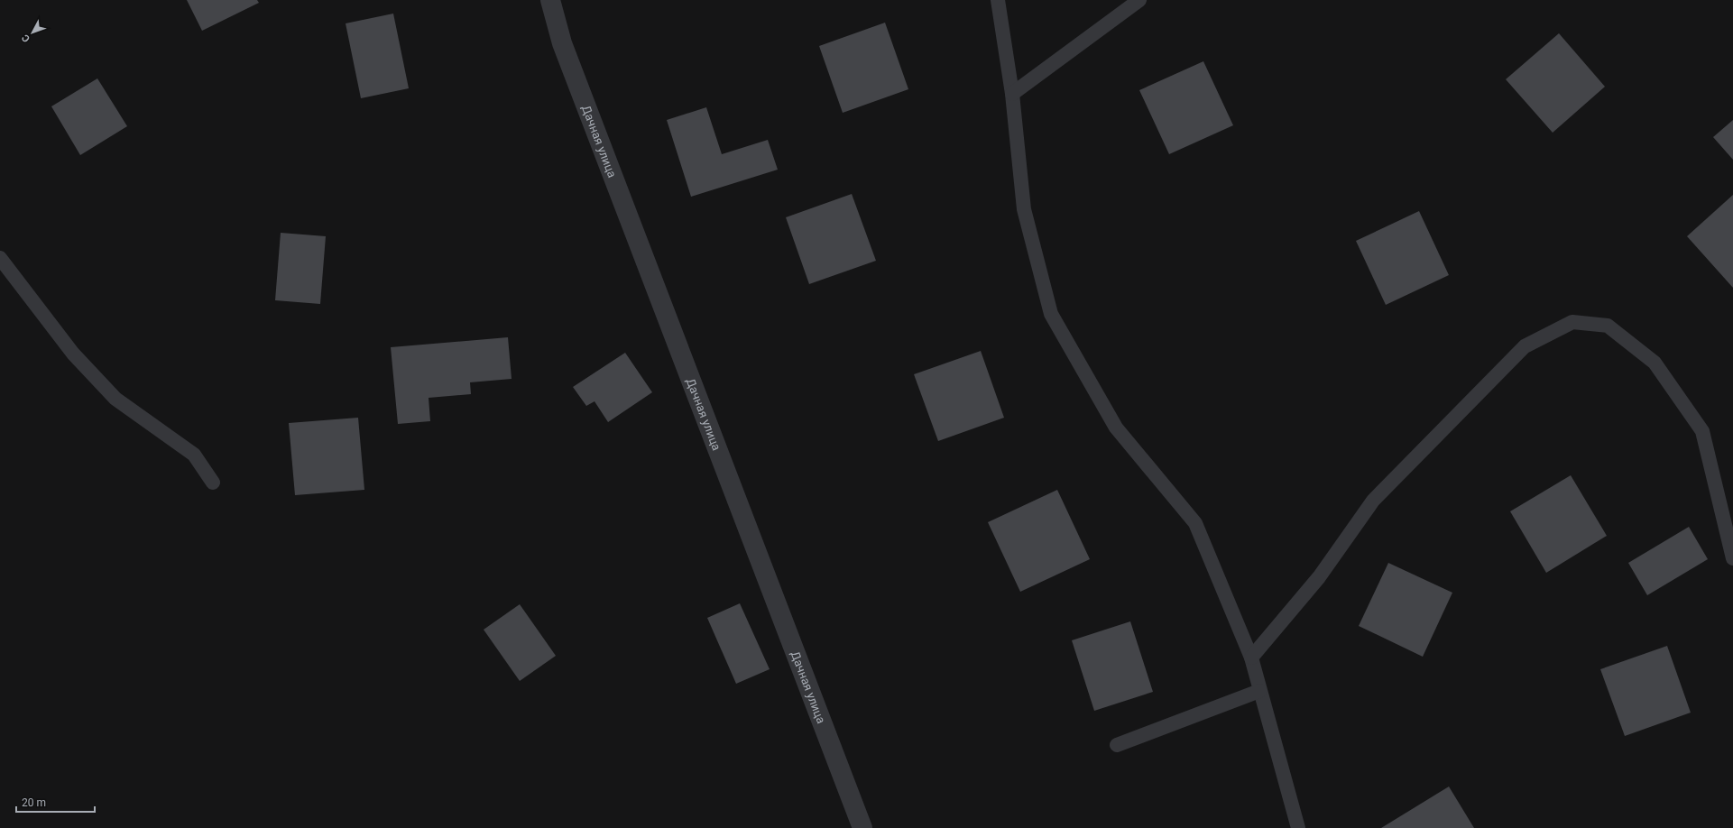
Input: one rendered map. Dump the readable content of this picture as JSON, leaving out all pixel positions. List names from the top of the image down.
{
  "streets": {
    "street": ["Дачная улица"]
  },
  "scale_bar": "20 m",
  "north": "bottom left"
}
